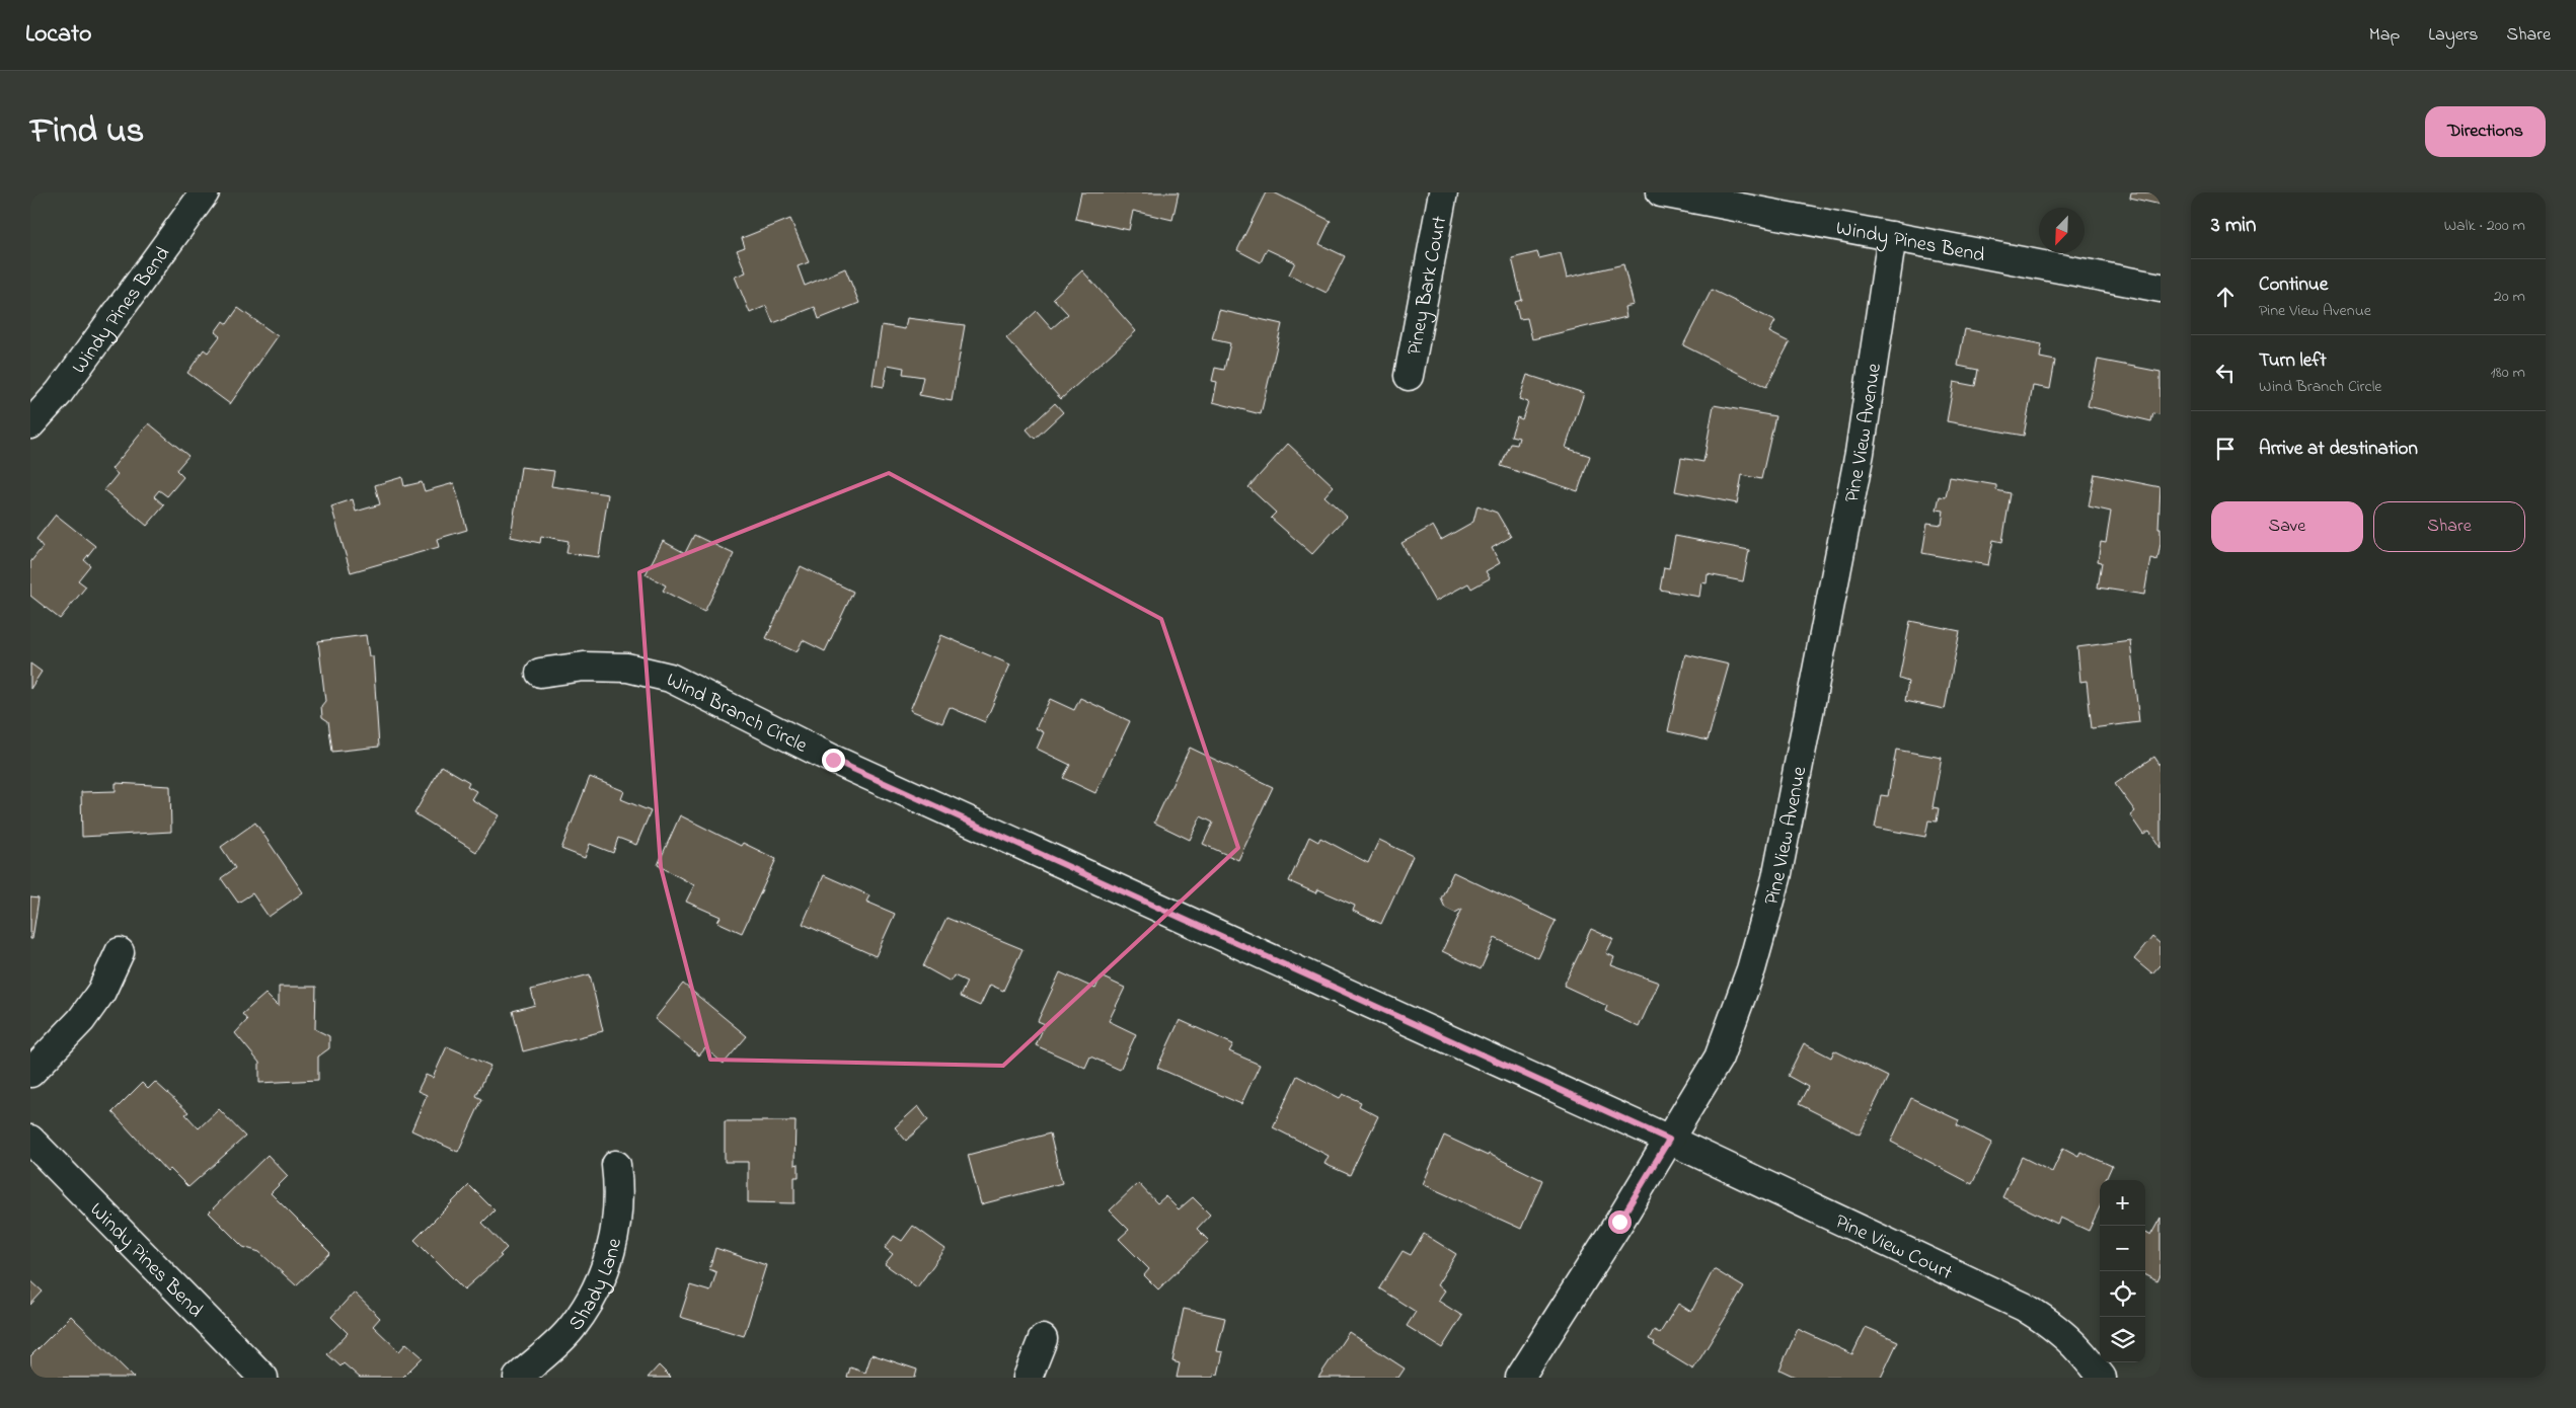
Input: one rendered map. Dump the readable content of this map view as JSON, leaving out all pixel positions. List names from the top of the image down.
{
  "streets": {
    "street": [
      "Windy Pines Bend",
      "Piney Bark Court",
      "Pine View Avenue",
      "Wind Branch Circle",
      "Pine View Court",
      "Shady Lane"
    ]
  },
  "crossings": [
    ["Windy Pines Bend", "Pine View Avenue"],
    ["Pine View Avenue", "Wind Branch Circle"],
    ["Pine View Avenue", "Pine View Court"],
    ["Wind Branch Circle", "Pine View Court"]
  ],
  "north": "bottom left",
  "page": {
    "header": "Locato",
    "nav": ["Map", "Layers", "Share"],
    "title": "Find us",
    "buttons": [
      "Directions",
      ["Save", "Share"]
    ],
    "heading": ["3 min", "Walk · 200 m"],
    "list": [
      ["Continue", "Pine View Avenue", "20 m"],
      ["Turn left", "Wind Branch Circle", "180 m"],
      "Arrive at destination"
    ],
    "map_buttons": ["+", "−"]
  }
}
